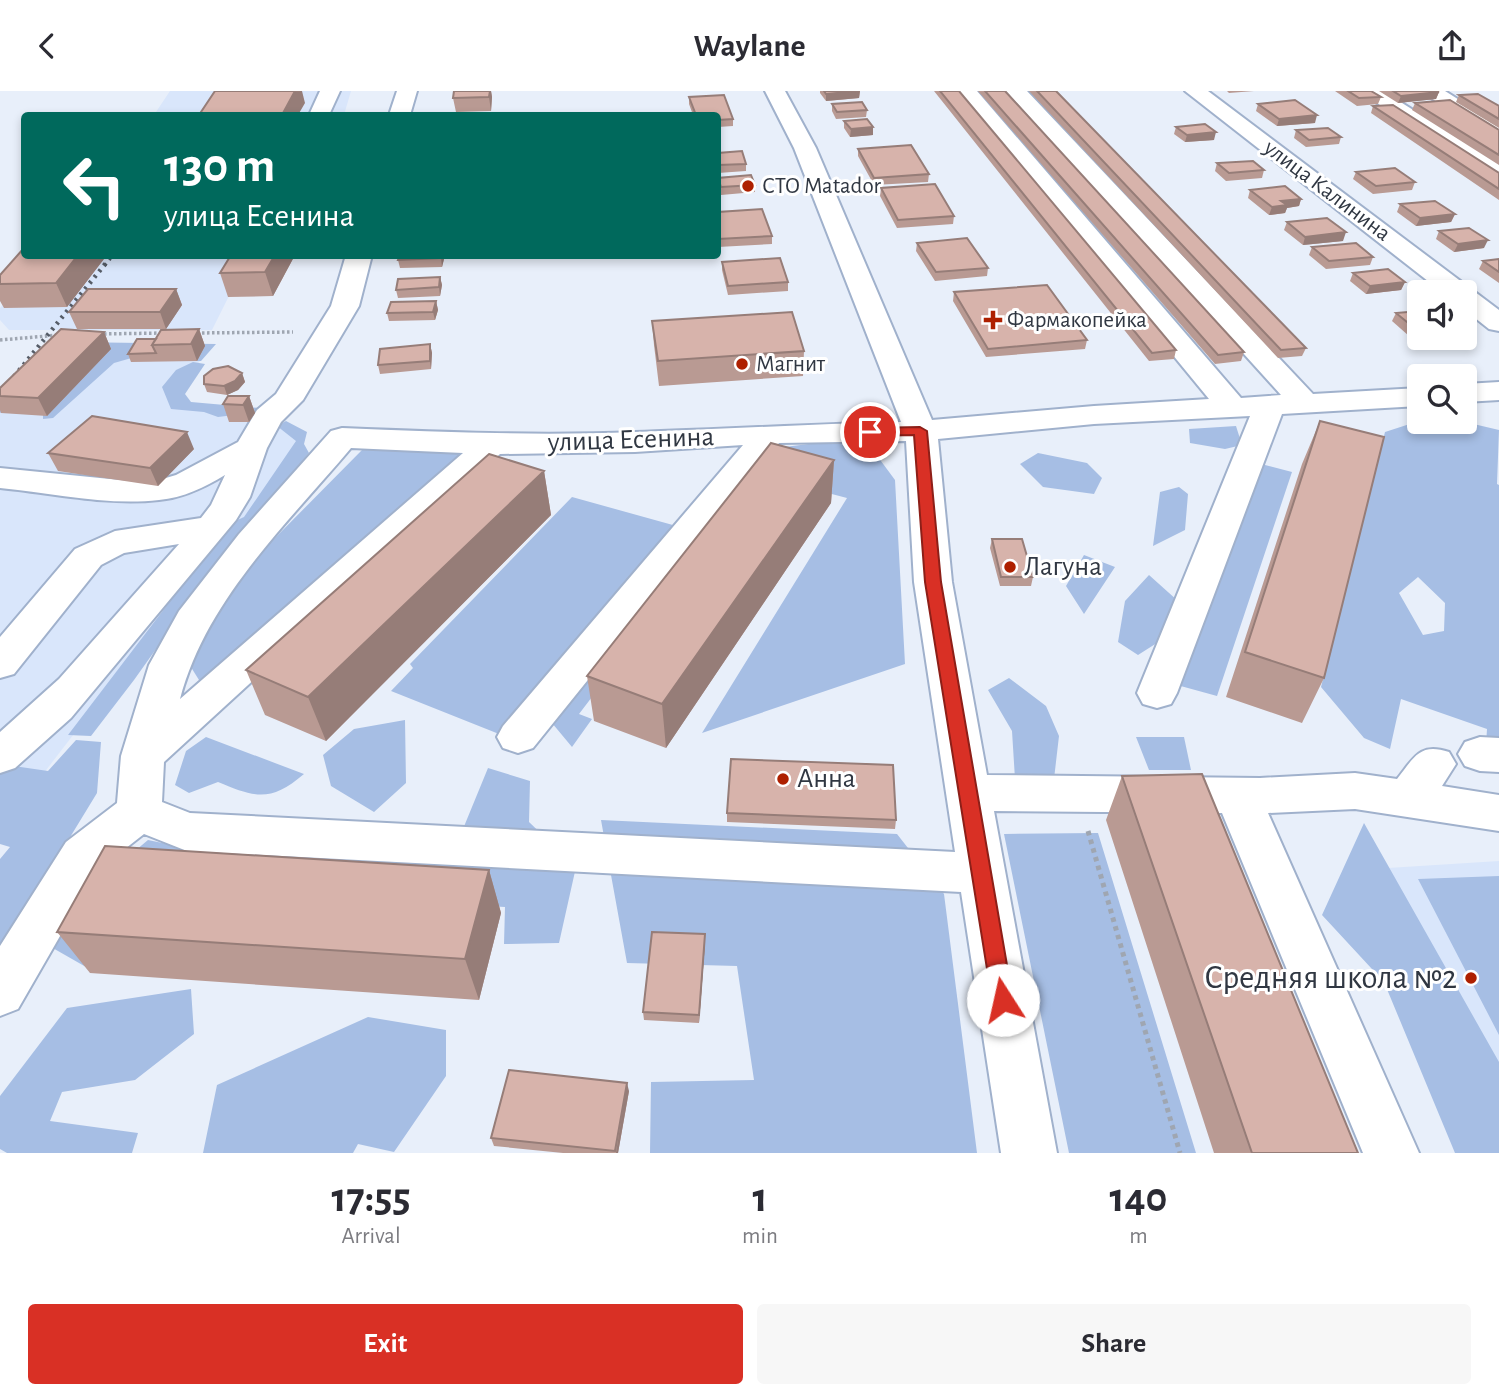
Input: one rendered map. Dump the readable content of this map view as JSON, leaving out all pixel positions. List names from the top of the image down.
{
  "streets": {
    "street": ["улица Калинина", "улица Есенина"]
  },
  "places": {
    "other": [
      "СТО Matador",
      "Магнит",
      "Лагуна",
      "Анна",
      "Средняя школа №2"
    ],
    "health": ["Фармакопейка"]
  },
  "page": {
    "header": "Waylane",
    "turn": ["130 m", "улица Есенина"],
    "eta": [
      "17:55",
      "Arrival",
      "1",
      "min",
      "140",
      "m"
    ],
    "buttons": ["Exit", "Share"]
  }
}
